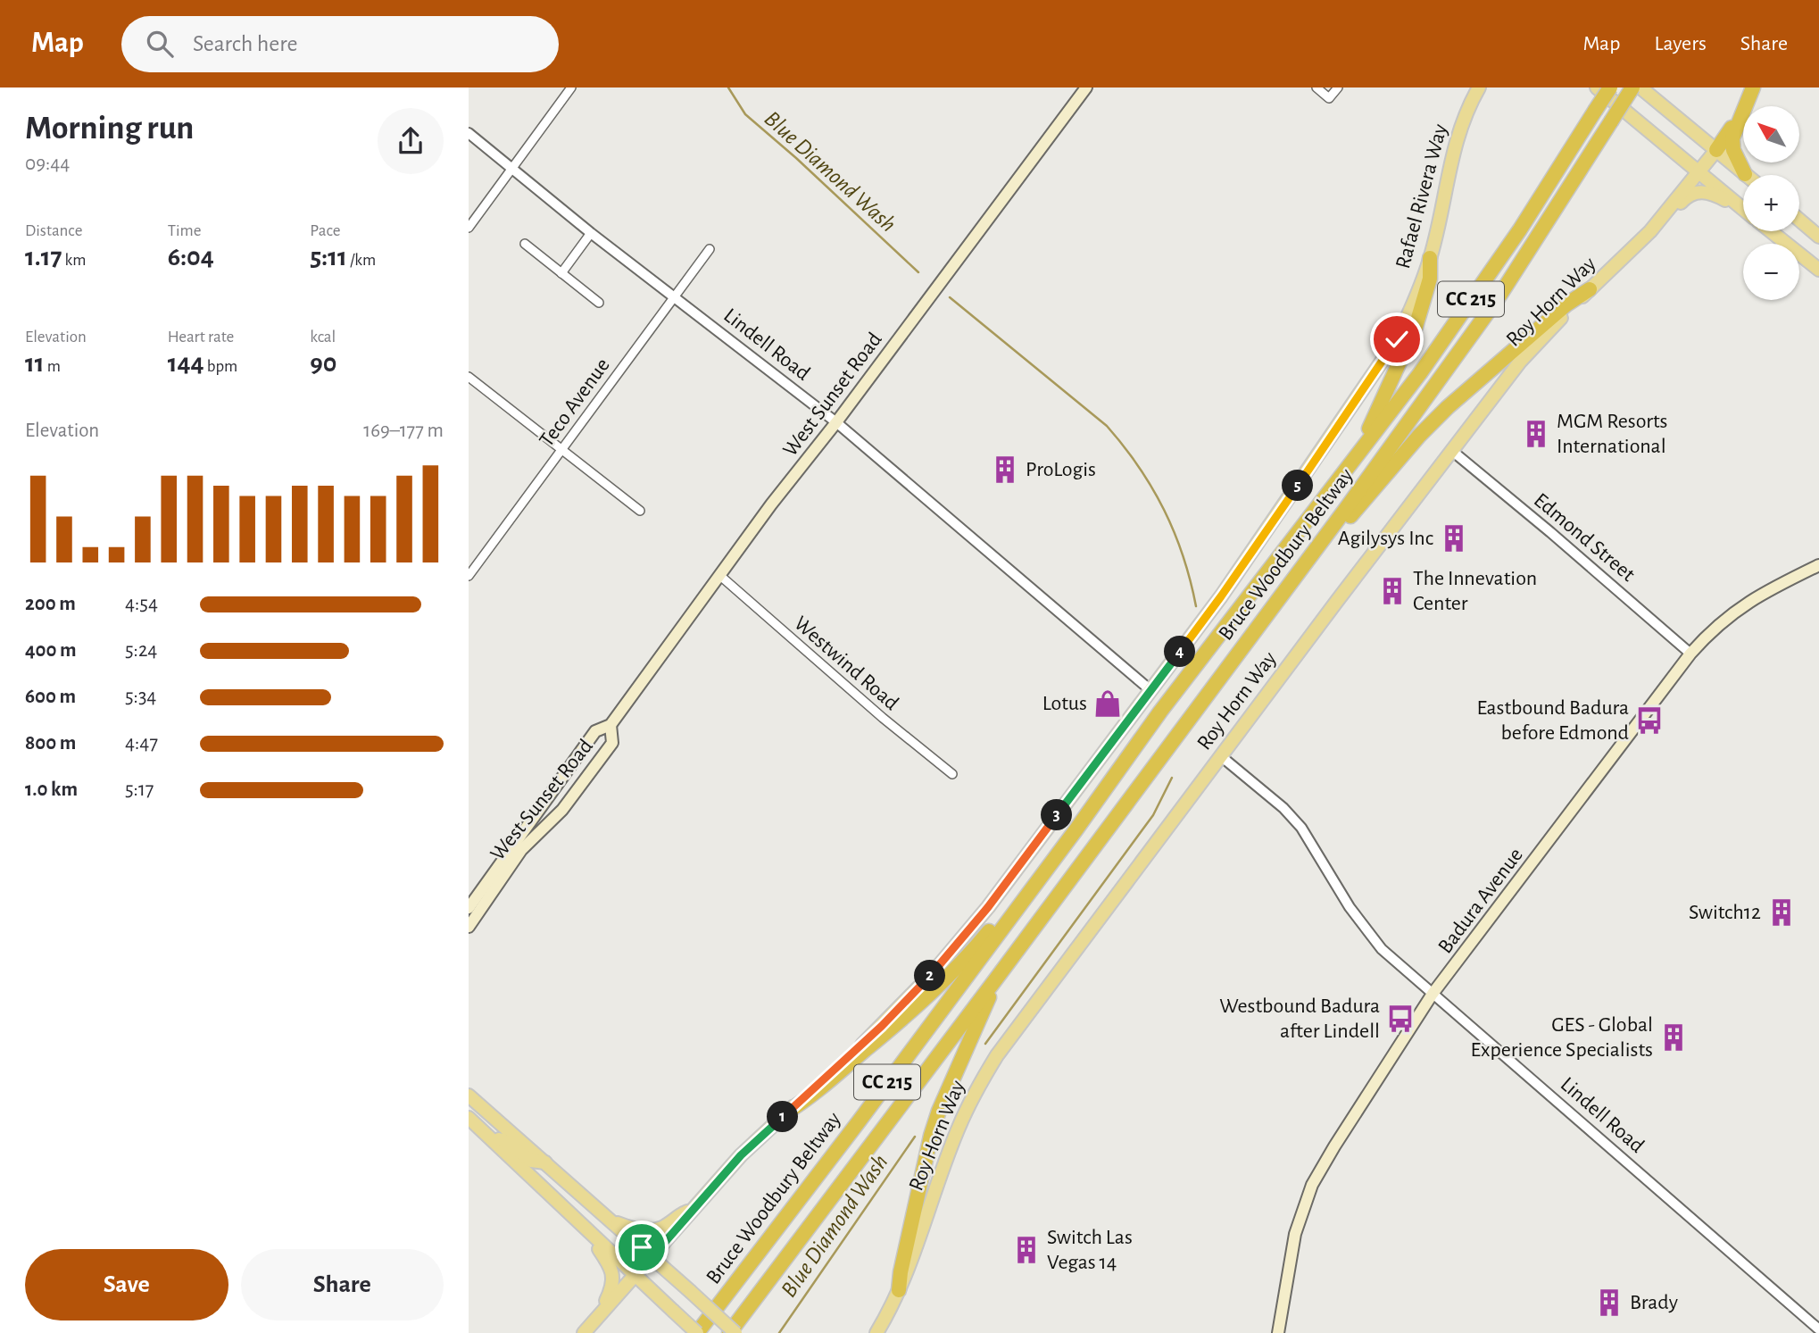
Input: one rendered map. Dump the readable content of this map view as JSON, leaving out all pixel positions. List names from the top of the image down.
{
  "streets": {
    "highway": ["CC 215", "Bruce Woodbury Beltway"],
    "main road": [
      "Rafael Rivera Way",
      "Roy Horn Way",
      "West Sunset Road",
      "Badura Avenue"
    ],
    "street": [
      "Lindell Road",
      "Teco Avenue",
      "Edmond Street",
      "Westwind Road"
    ]
  },
  "crossings": [
    ["Rafael Rivera Way", "Lindell Road"],
    ["Roy Horn Way", "Lindell Road"],
    ["Roy Horn Way", "Edmond Street"],
    ["Lindell Road", "West Sunset Road"],
    ["Lindell Road", "Teco Avenue"],
    ["Lindell Road", "Badura Avenue"],
    ["West Sunset Road", "Westwind Road"],
    ["Edmond Street", "Badura Avenue"]
  ],
  "water": ["Blue Diamond Wash"],
  "places": {
    "building": [
      "MGM Resorts International",
      "ProLogis",
      "Agilysys Inc",
      "The Innevation Center",
      "Switch12",
      "GES - Global Experience Specialists",
      "Switch Las Vegas 14",
      "Brady"
    ],
    "shop": ["Lotus"],
    "bus stop": ["Eastbound Badura before Edmond", "Westbound Badura after Lindell"]
  },
  "north": "top left",
  "page": {
    "header": "Map",
    "search": "Search here",
    "nav": ["Map", "Layers", "Share"],
    "heading": ["Morning run", "09:44"],
    "map_buttons": ["+", "−"],
    "stats": [
      ["Distance", "1.17 km"],
      ["Time", "6:04"],
      ["Pace", "5:11 /km"],
      ["Elevation", "11 m"],
      ["Heart rate", "144 bpm"],
      ["kcal", "90"]
    ],
    "chart": ["Elevation", "169–177 m"],
    "pins": [
      "5",
      "4",
      "3",
      "2",
      "1"
    ],
    "list": [
      {
        "name": "200 m",
        "note": "4:54"
      },
      {
        "name": "400 m",
        "note": "5:24"
      },
      {
        "name": "600 m",
        "note": "5:34"
      },
      {
        "name": "800 m",
        "note": "4:47"
      },
      {
        "name": "1.0 km",
        "note": "5:17"
      }
    ],
    "buttons": ["Save", "Share"]
  }
}
